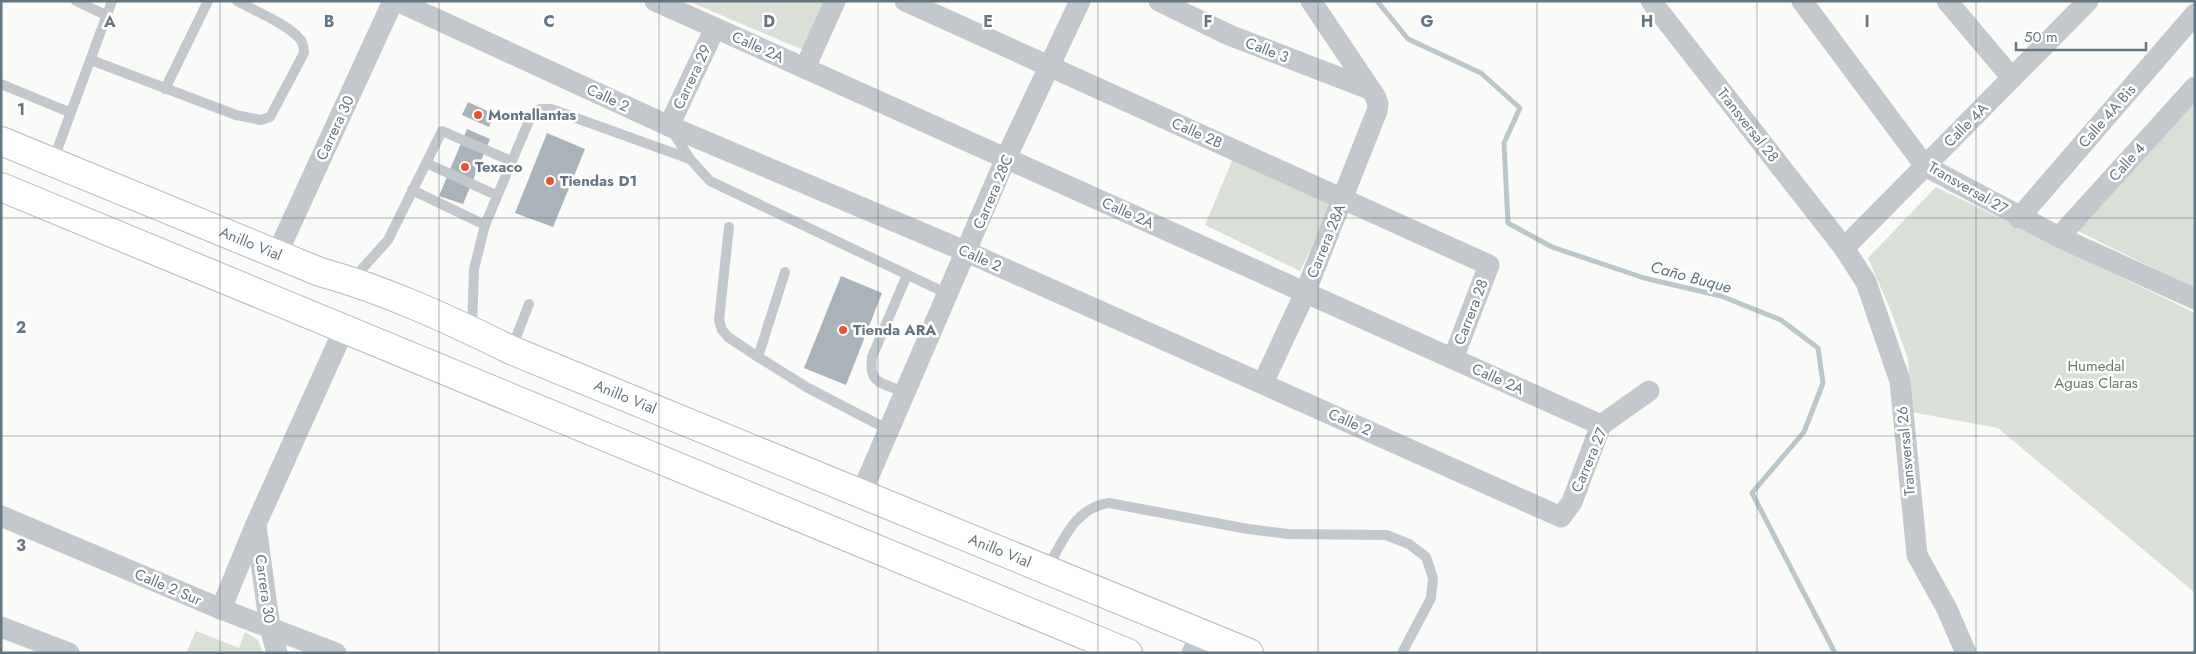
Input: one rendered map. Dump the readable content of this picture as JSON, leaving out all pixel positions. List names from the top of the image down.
{
  "streets": {
    "highway": ["Anillo Vial"],
    "street": [
      "Calle 2A",
      "Calle 3",
      "Carrera 29",
      "Calle 2",
      "Calle 4A Bis",
      "Transversal 28",
      "Calle 4A",
      "Carrera 30",
      "Calle 2B",
      "Calle 4",
      "Transversal 27",
      "Carrera 28C",
      "Carrera 28A",
      "Carrera 28",
      "Transversal 26",
      "Carrera 27",
      "Calle 2 Sur"
    ]
  },
  "crossings": [
    ["Calle 2A", "Carrera 29"],
    ["Calle 2A", "Carrera 28C"],
    ["Calle 2A", "Carrera 28A"],
    ["Calle 2A", "Carrera 28"],
    ["Calle 2A", "Carrera 27"],
    ["Calle 3", "Carrera 28A"],
    ["Carrera 29", "Calle 2"],
    ["Calle 2", "Carrera 28C"],
    ["Calle 2", "Carrera 28A"],
    ["Calle 2", "Carrera 27"],
    ["Calle 4A Bis", "Transversal 27"],
    ["Transversal 28", "Calle 4A"],
    ["Transversal 28", "Transversal 26"],
    ["Calle 4A", "Transversal 27"],
    ["Calle 4A", "Transversal 26"],
    ["Carrera 30", "Anillo Vial"],
    ["Carrera 30", "Calle 2 Sur"],
    ["Calle 2B", "Carrera 28C"],
    ["Calle 2B", "Carrera 28A"],
    ["Calle 2B", "Carrera 28"],
    ["Calle 4", "Transversal 27"],
    ["Carrera 28C", "Anillo Vial"]
  ],
  "water": ["Caño Buque"],
  "parks": ["Humedal Aguas Claras"],
  "places": [
    "Montallantas",
    "Texaco",
    "Tiendas D1",
    "Tienda ARA"
  ],
  "scale_bar": "50 m",
  "grid": {
    "columns": [
      "A",
      "B",
      "C",
      "D",
      "E",
      "F",
      "G",
      "H",
      "I"
    ],
    "rows": ["1", "2", "3"]
  }
}
